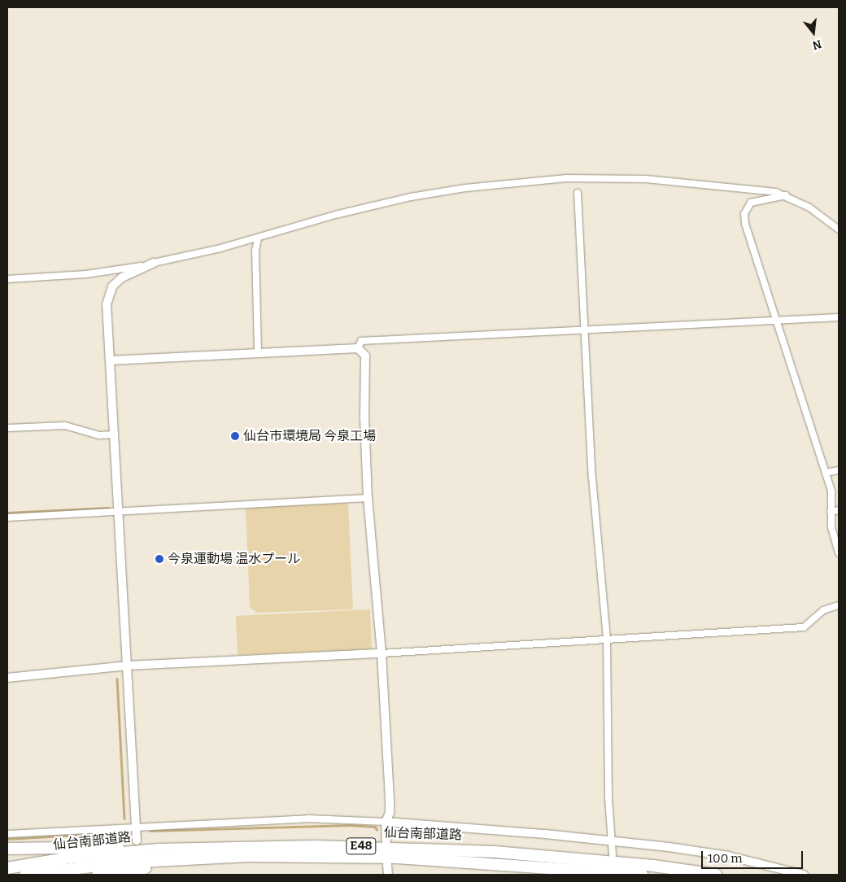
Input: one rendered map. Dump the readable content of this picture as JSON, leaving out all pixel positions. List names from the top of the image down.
{
  "streets": {
    "highway": ["仙台南部道路", "E48"]
  },
  "places": ["仙台市環境局 今泉工場", "今泉運動場 温水プール"],
  "scale_bar": "100 m",
  "north": "bottom"
}
